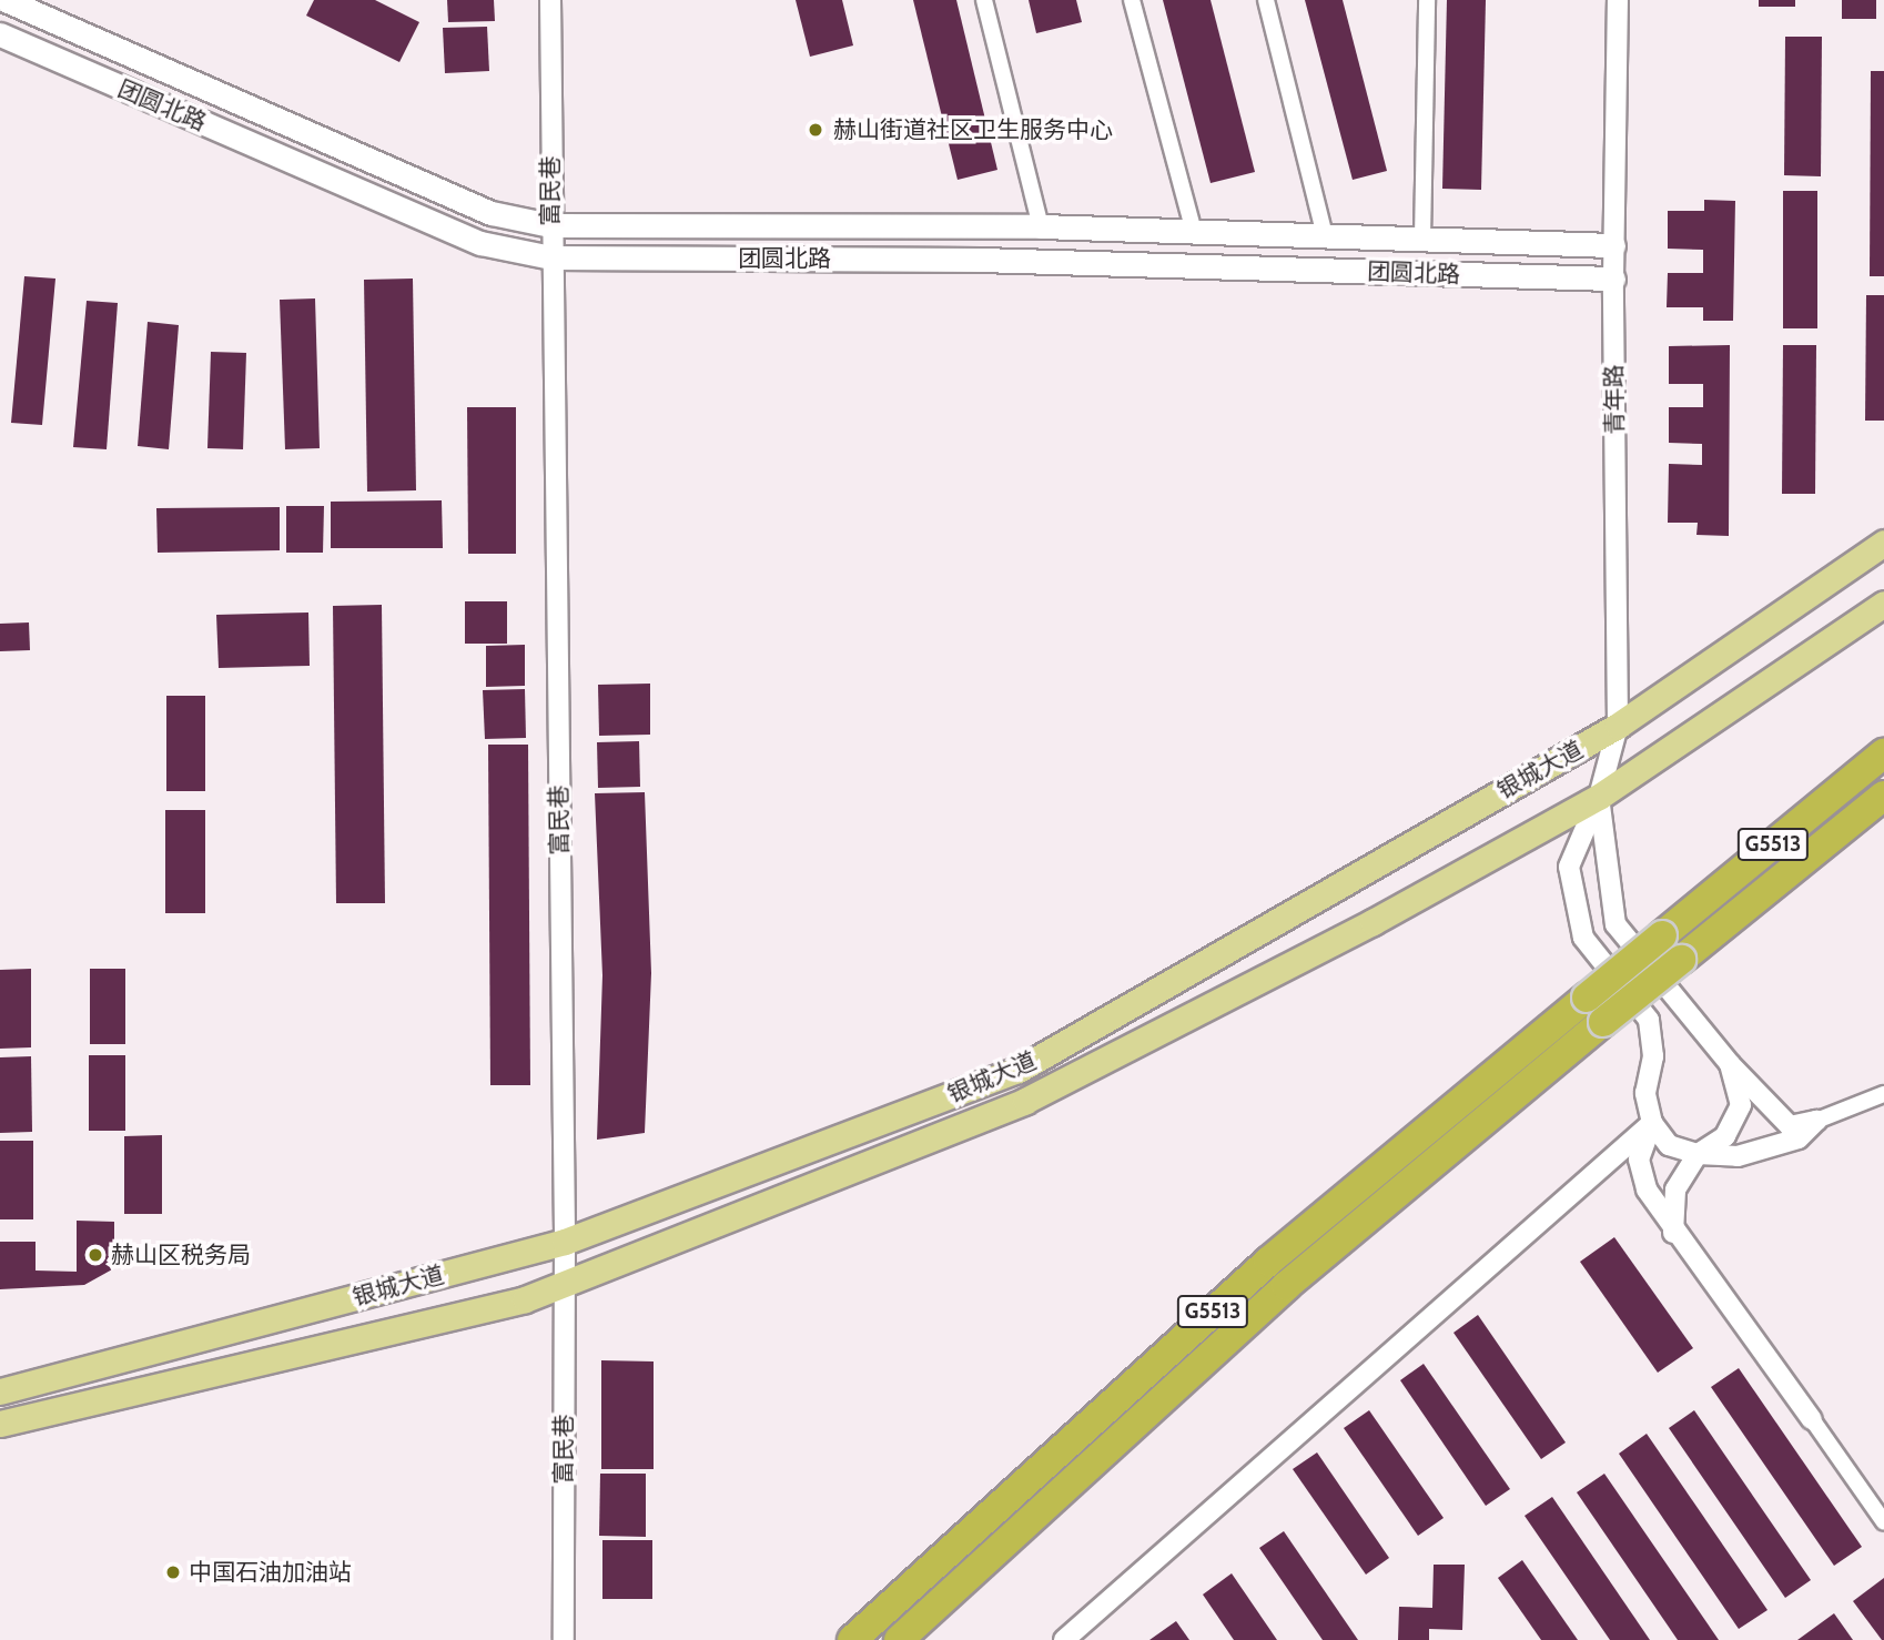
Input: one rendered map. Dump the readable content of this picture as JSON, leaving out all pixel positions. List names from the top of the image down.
{
  "streets": {
    "highway": ["G5513"],
    "main road": ["团圆北路", "银城大道"],
    "street": ["富民巷", "青年路"]
  },
  "crossings": [
    ["团圆北路", "富民巷"],
    ["团圆北路", "青年路"],
    ["富民巷", "银城大道"],
    ["青年路", "银城大道"]
  ],
  "places": ["赫山街道社区卫生服务中心", "赫山区税务局", "中国石油加油站"]
}
